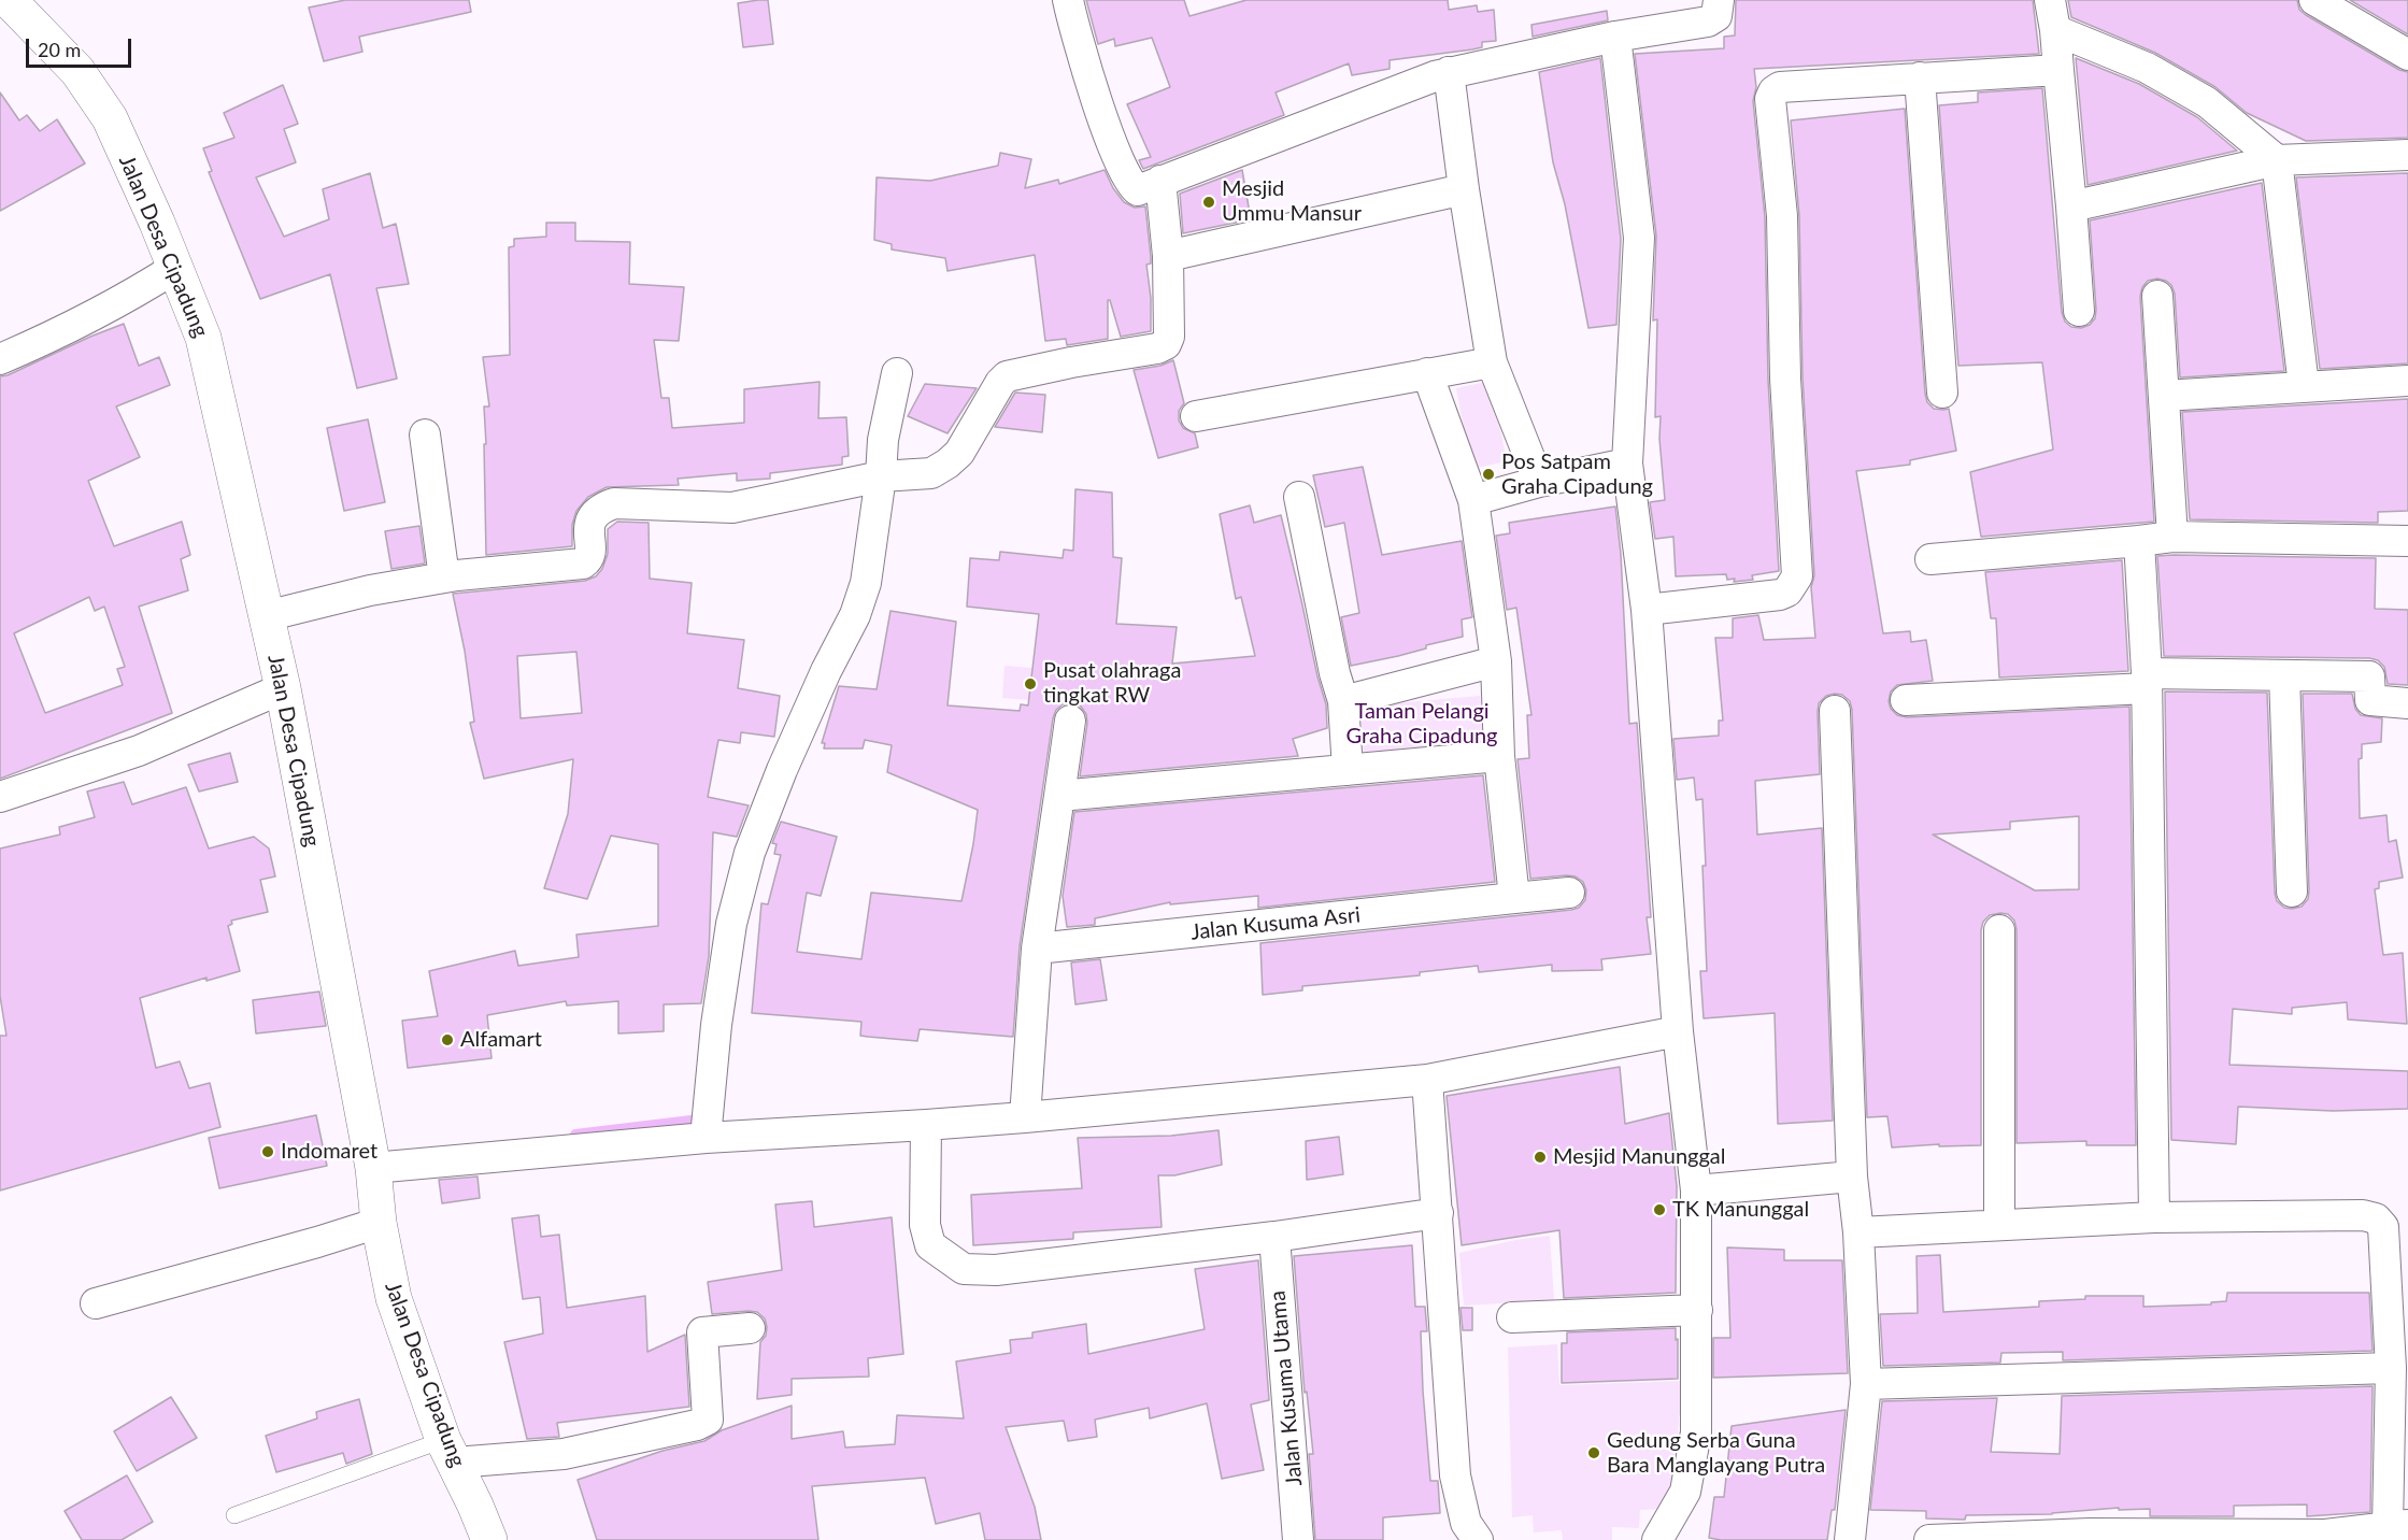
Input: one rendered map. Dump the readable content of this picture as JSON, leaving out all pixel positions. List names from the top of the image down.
{
  "streets": {
    "street": ["Jalan Desa Cipadung", "Jalan Kusuma Asri", "Jalan Kusuma Utama"]
  },
  "parks": ["Taman Pelangi Graha Cipadung"],
  "places": [
    "Mesjid Ummu Mansur",
    "Pos Satpam Graha Cipadung",
    "Pusat olahraga tingkat RW",
    "Alfamart",
    "Indomaret",
    "Mesjid Manunggal",
    "TK Manunggal",
    "Gedung Serba Guna Bara Manglayang Putra"
  ],
  "scale_bar": "20 m"
}
